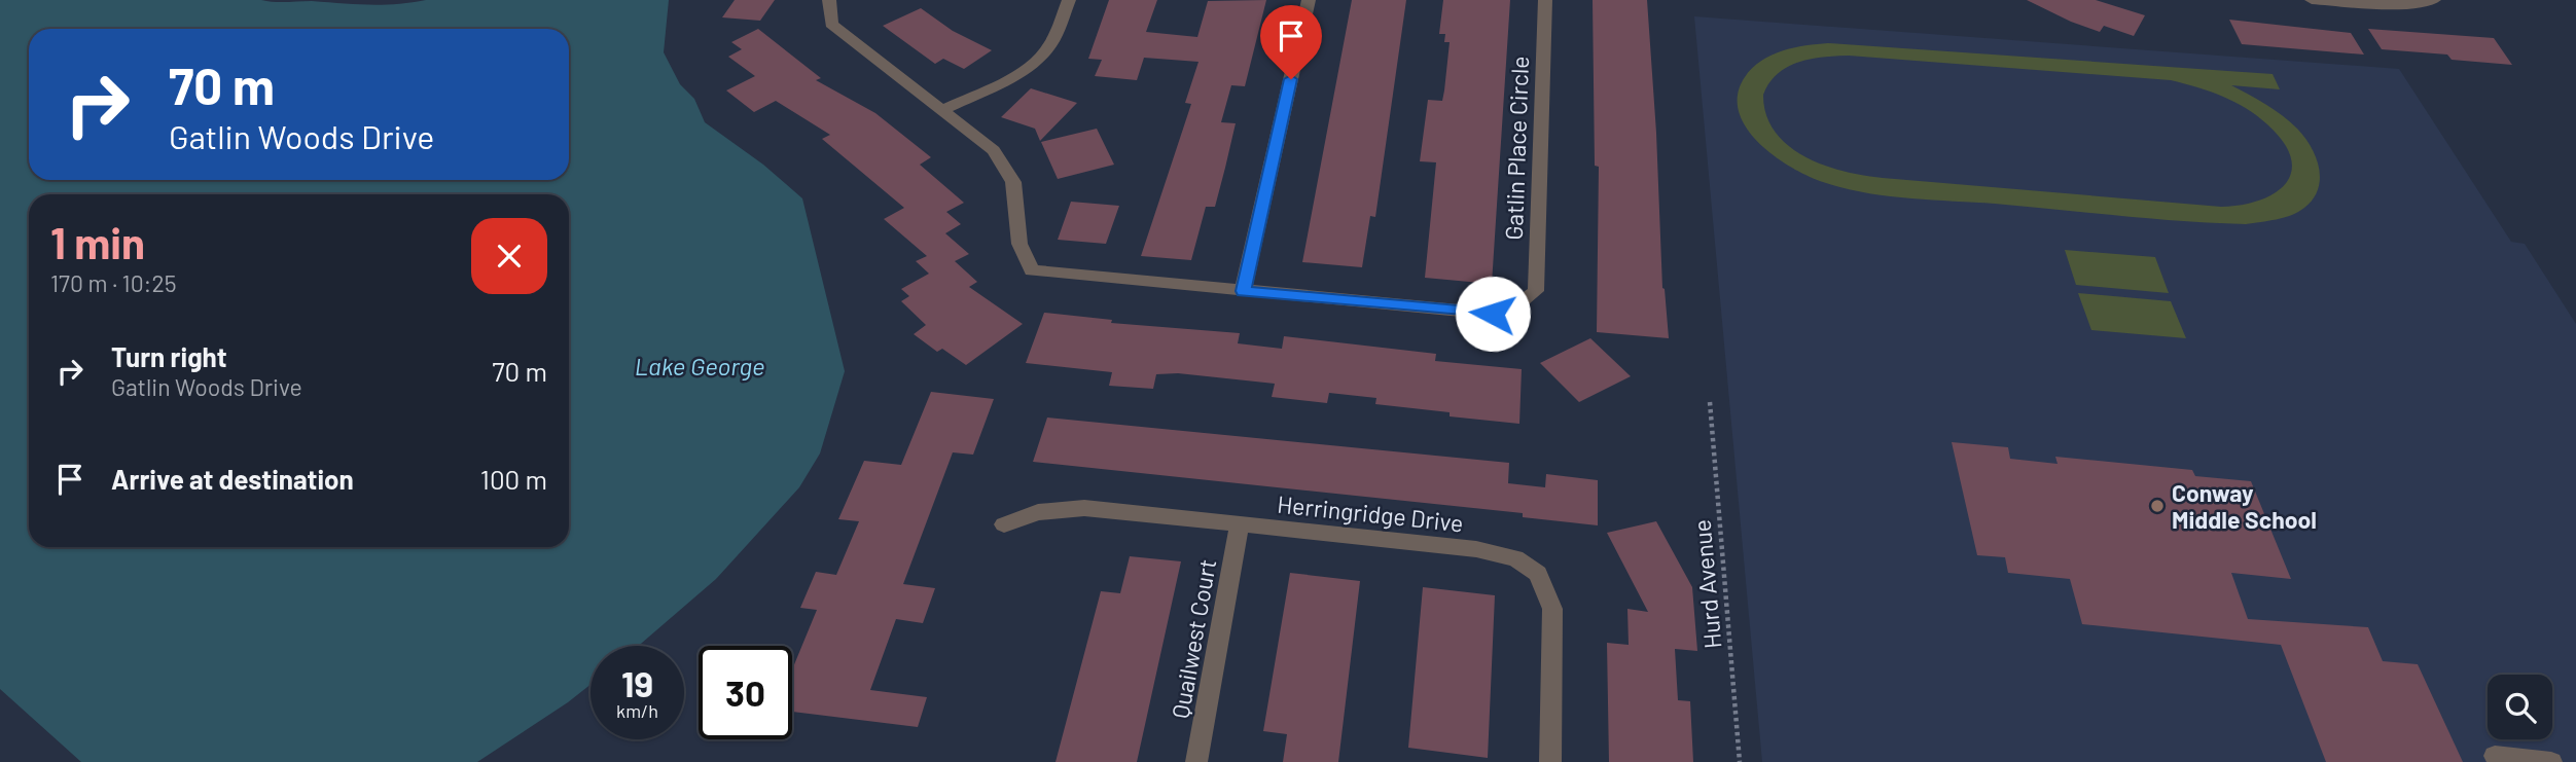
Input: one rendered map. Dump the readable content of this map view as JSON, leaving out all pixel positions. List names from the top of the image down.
{
  "streets": {
    "street": ["Gatlin Place Circle", "Herringridge Drive", "Quailwest Court"],
    "path": ["Hurd Avenue"]
  },
  "crossings": [
    ["Herringridge Drive", "Quailwest Court"]
  ],
  "water": ["Lake George"],
  "places": ["Conway Middle School"],
  "page": {
    "turn": ["70 m", "Gatlin Woods Drive"],
    "heading": ["1 min", "170 m · 10:25"],
    "list": [
      {
        "name": "Turn right",
        "note": "Gatlin Woods Drive",
        "value": "70 m"
      },
      {
        "name": "Arrive at destination",
        "value": "100 m"
      }
    ],
    "speed": "19 km/h",
    "limit": "30"
  }
}
